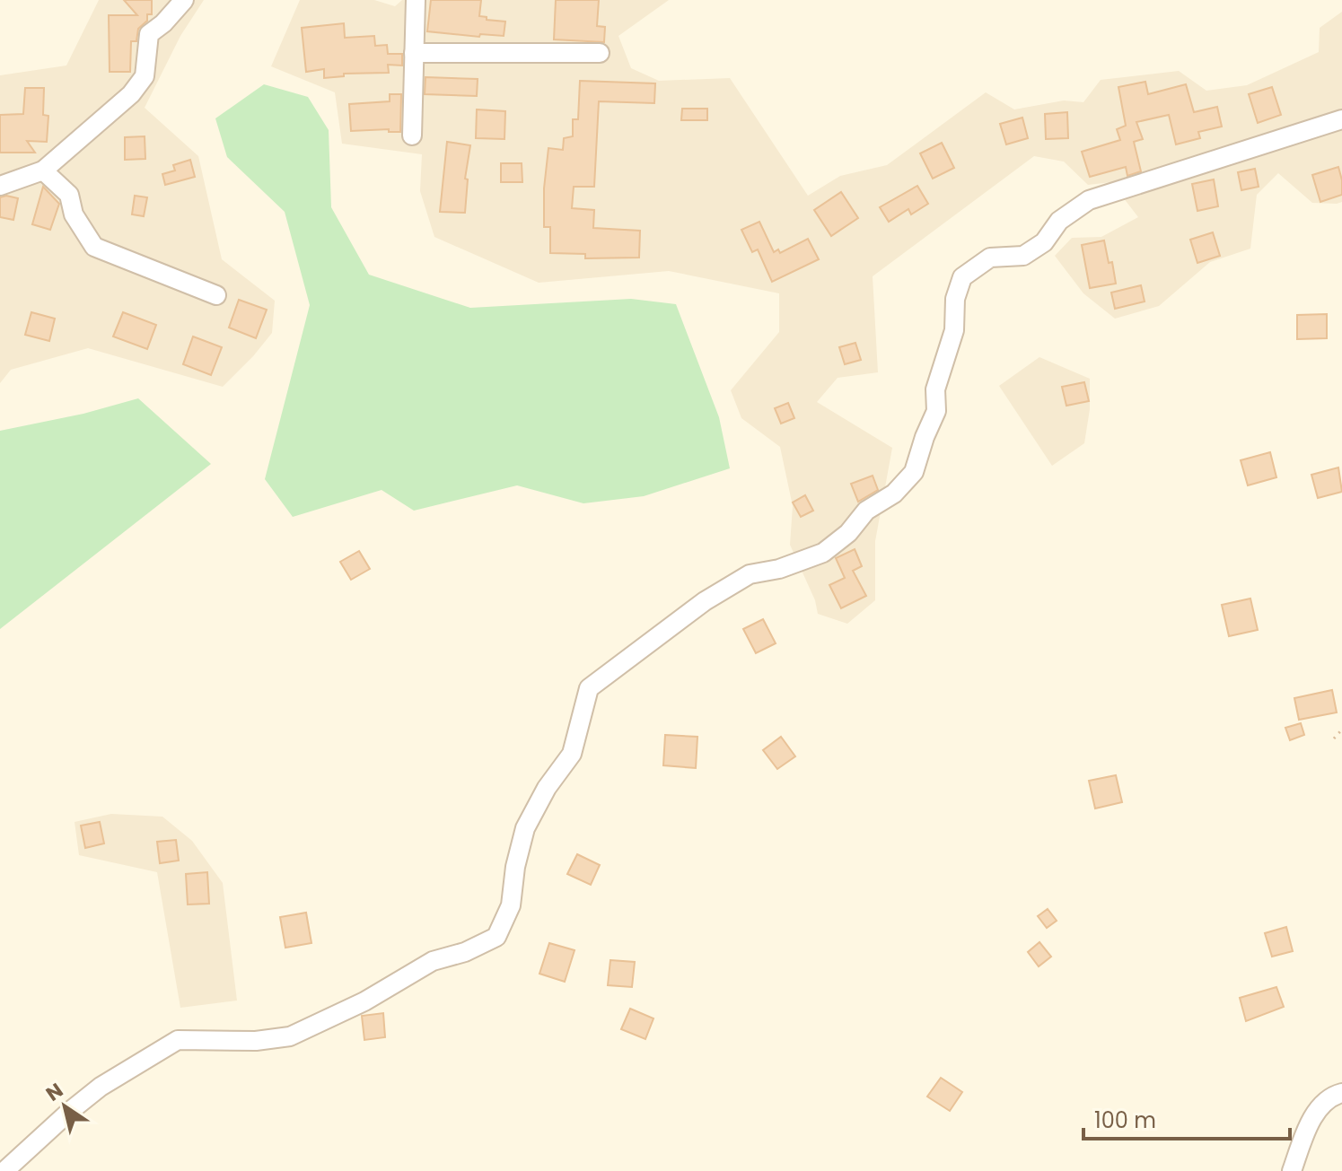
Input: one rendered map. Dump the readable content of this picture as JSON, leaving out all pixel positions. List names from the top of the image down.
{
  "scale_bar": "100 m",
  "north": "top left"
}
